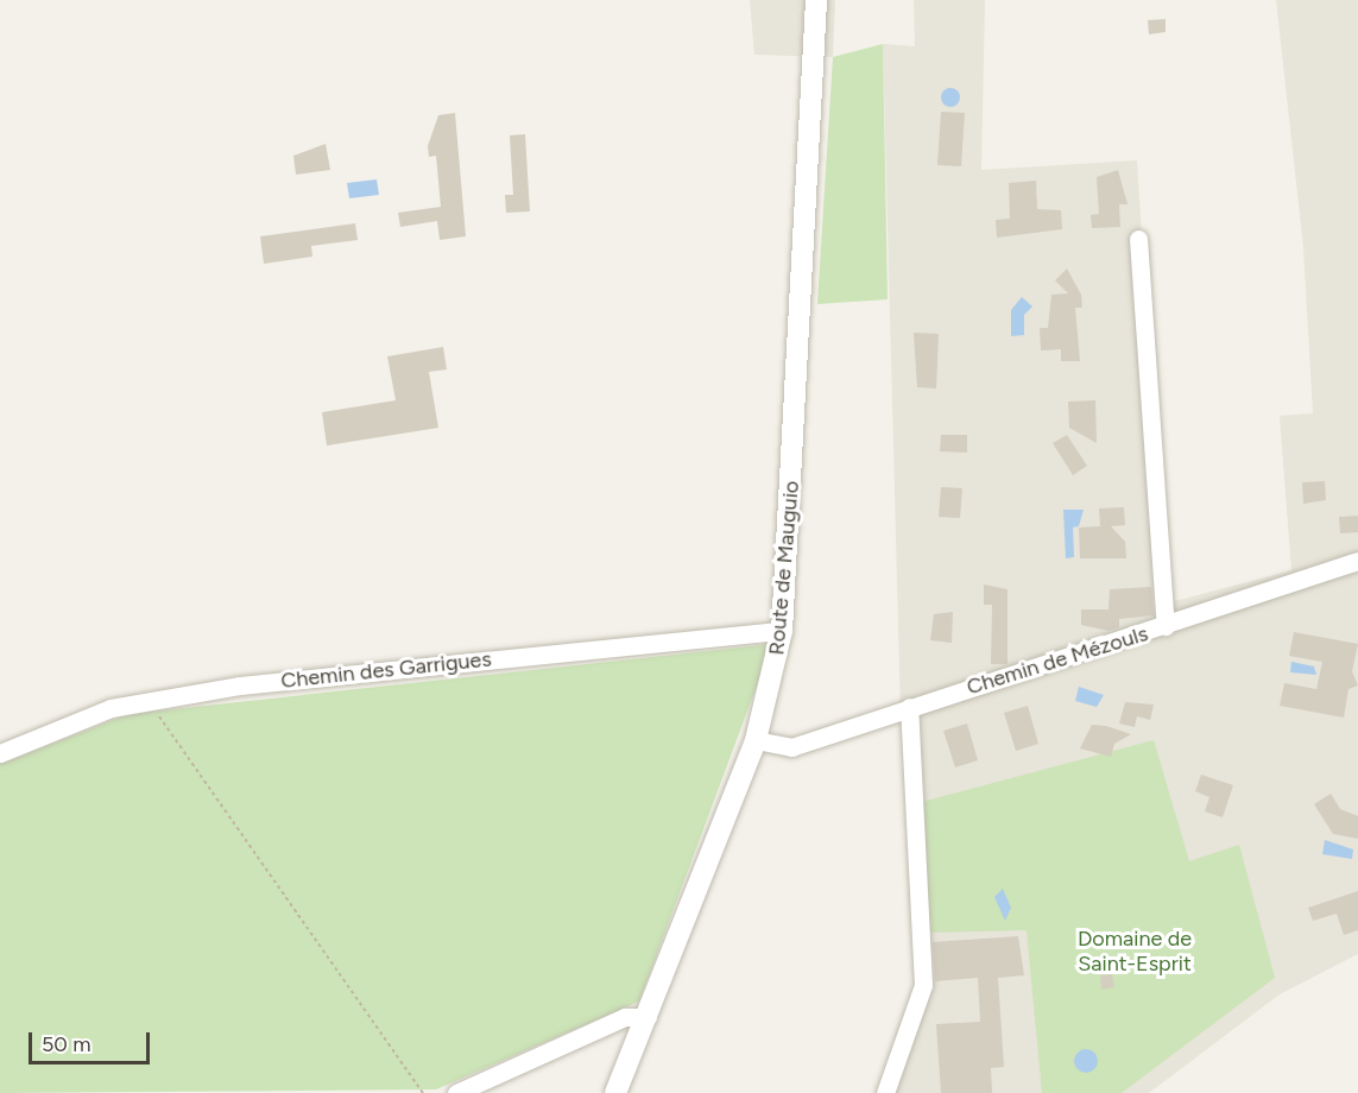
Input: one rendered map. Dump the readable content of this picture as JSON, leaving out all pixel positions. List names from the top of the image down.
{
  "streets": {
    "street": ["Route de Mauguio", "Chemin de Mézouls", "Chemin des Garrigues"]
  },
  "crossings": [
    ["Route de Mauguio", "Chemin de Mézouls"],
    ["Route de Mauguio", "Chemin des Garrigues"]
  ],
  "parks": ["Domaine de Saint-Esprit"],
  "scale_bar": "50 m"
}
